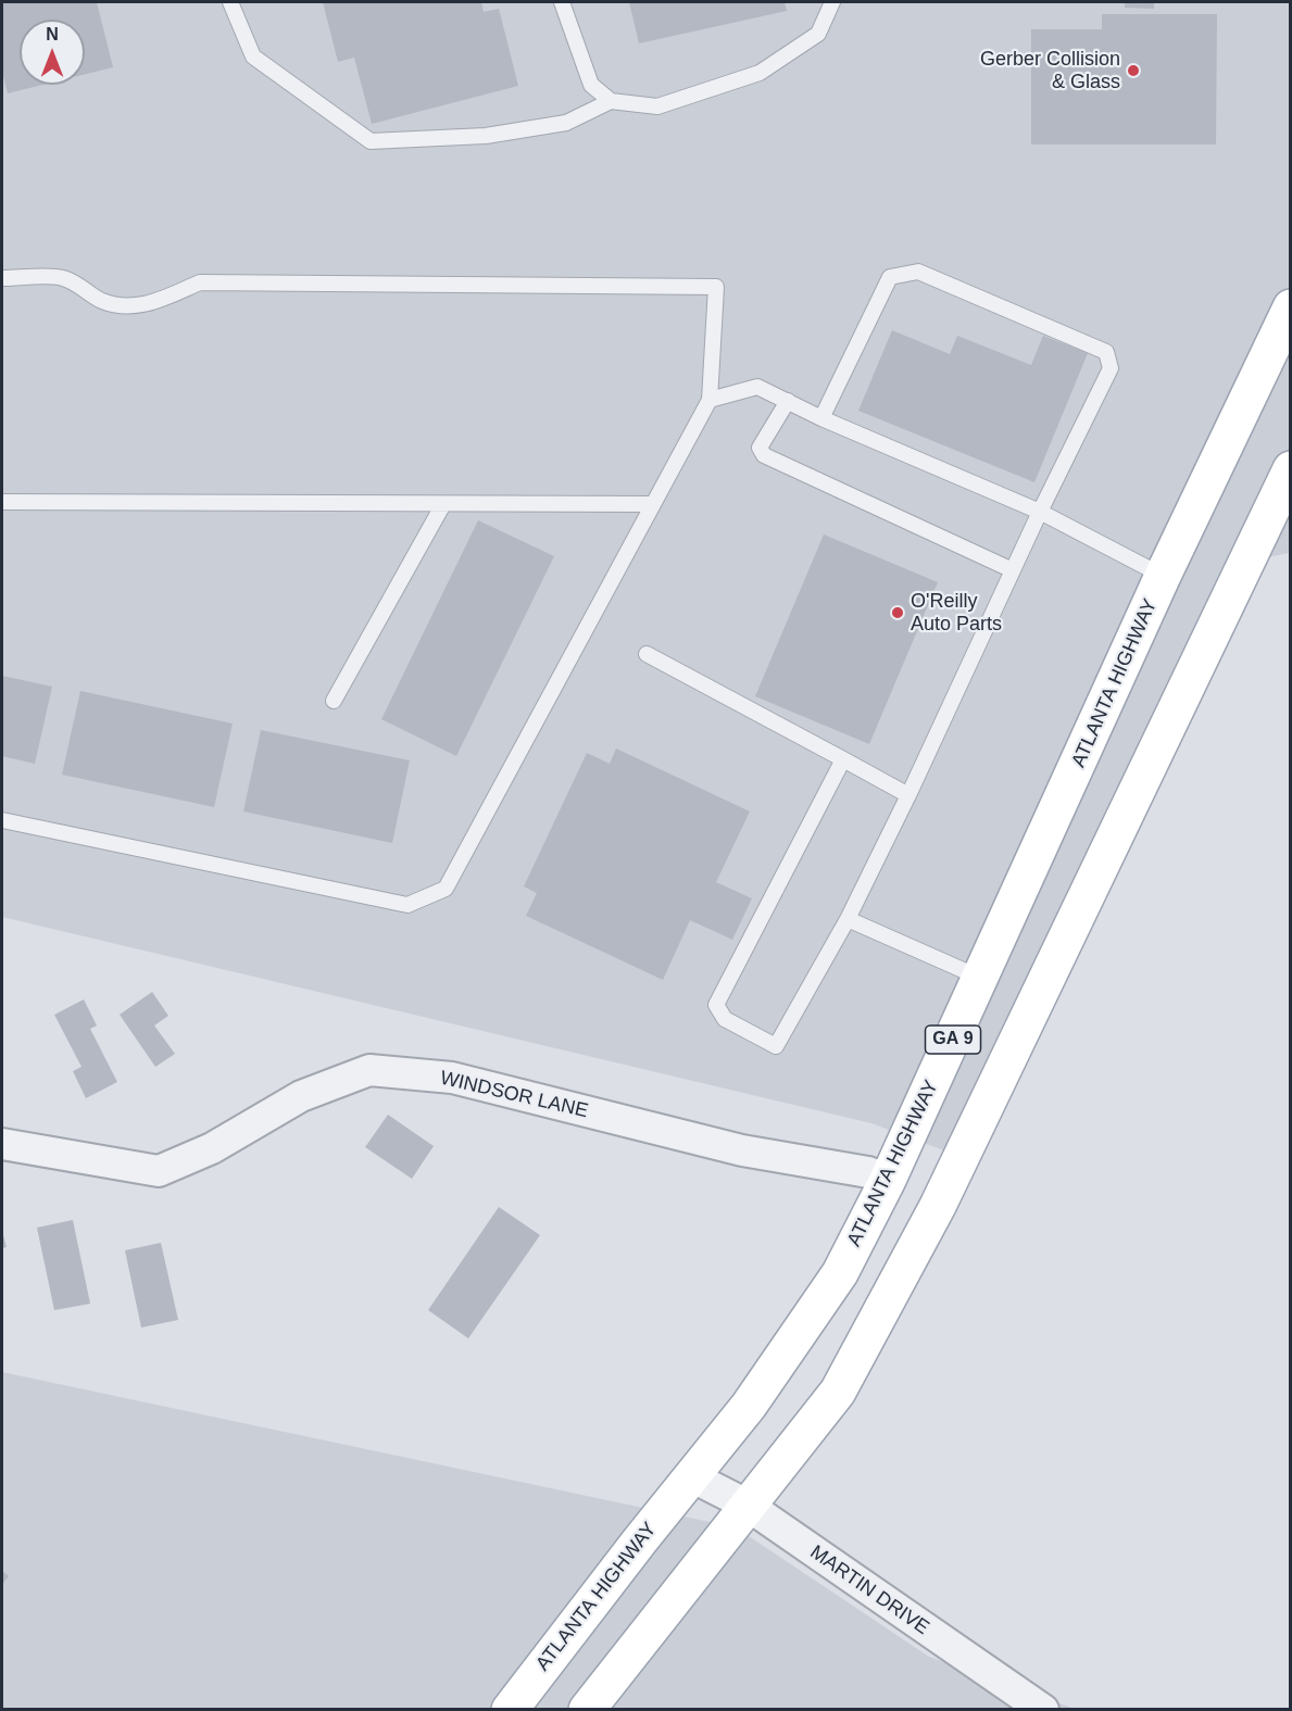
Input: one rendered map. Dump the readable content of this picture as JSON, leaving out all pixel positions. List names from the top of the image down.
{
  "streets": {
    "main road": ["ATLANTA HIGHWAY", "GA 9"],
    "street": ["WINDSOR LANE", "MARTIN DRIVE"]
  },
  "crossings": [
    ["ATLANTA HIGHWAY", "WINDSOR LANE"],
    ["ATLANTA HIGHWAY", "MARTIN DRIVE"],
    ["GA 9", "MARTIN DRIVE"]
  ],
  "places": ["Gerber Collision & Glass", "O'Reilly Auto Parts"],
  "north": "top"
}
